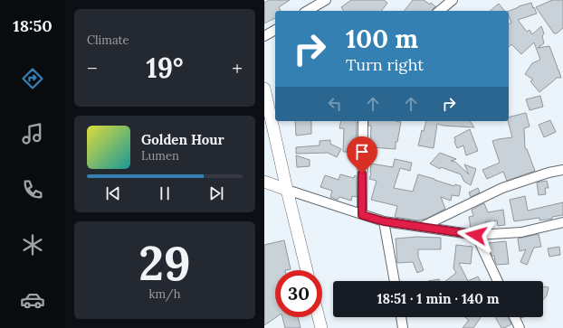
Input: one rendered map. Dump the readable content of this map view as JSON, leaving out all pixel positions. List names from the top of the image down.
{
  "page": {
    "tabs": "18:50",
    "tile": [
      "Climate",
      ["29", "km/h"]
    ],
    "turn": ["100 m", "Turn right"],
    "heat": ["−", "19°", "+"],
    "song": ["Golden Hour", "Lumen"],
    "limit": "30",
    "trip": "18:51 · 1 min · 140 m"
  }
}
